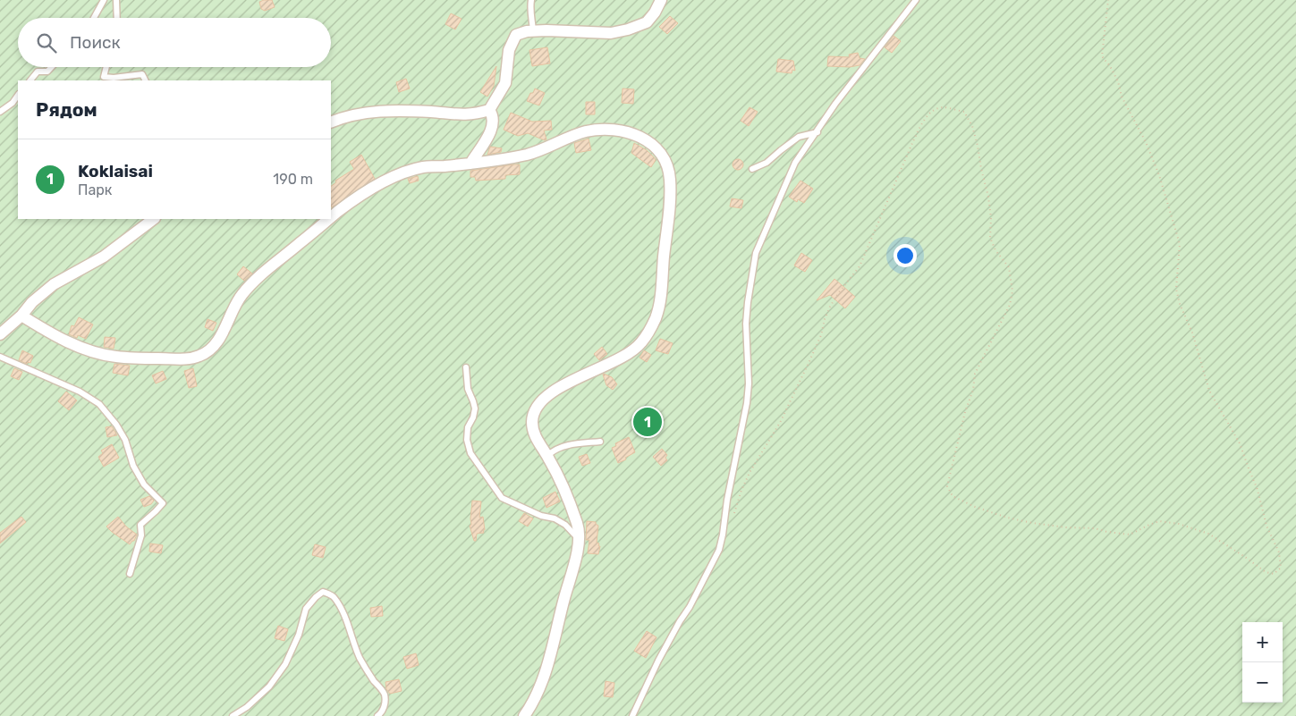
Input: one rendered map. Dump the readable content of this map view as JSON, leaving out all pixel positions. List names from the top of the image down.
{
  "page": {
    "search": "Поиск",
    "heading": "Рядом",
    "list": [
      {
        "mark": "1",
        "name": "Koklaisai",
        "note": "Парк",
        "value": "190 m"
      }
    ],
    "pins": "1",
    "map_buttons": ["+", "−"]
  }
}
